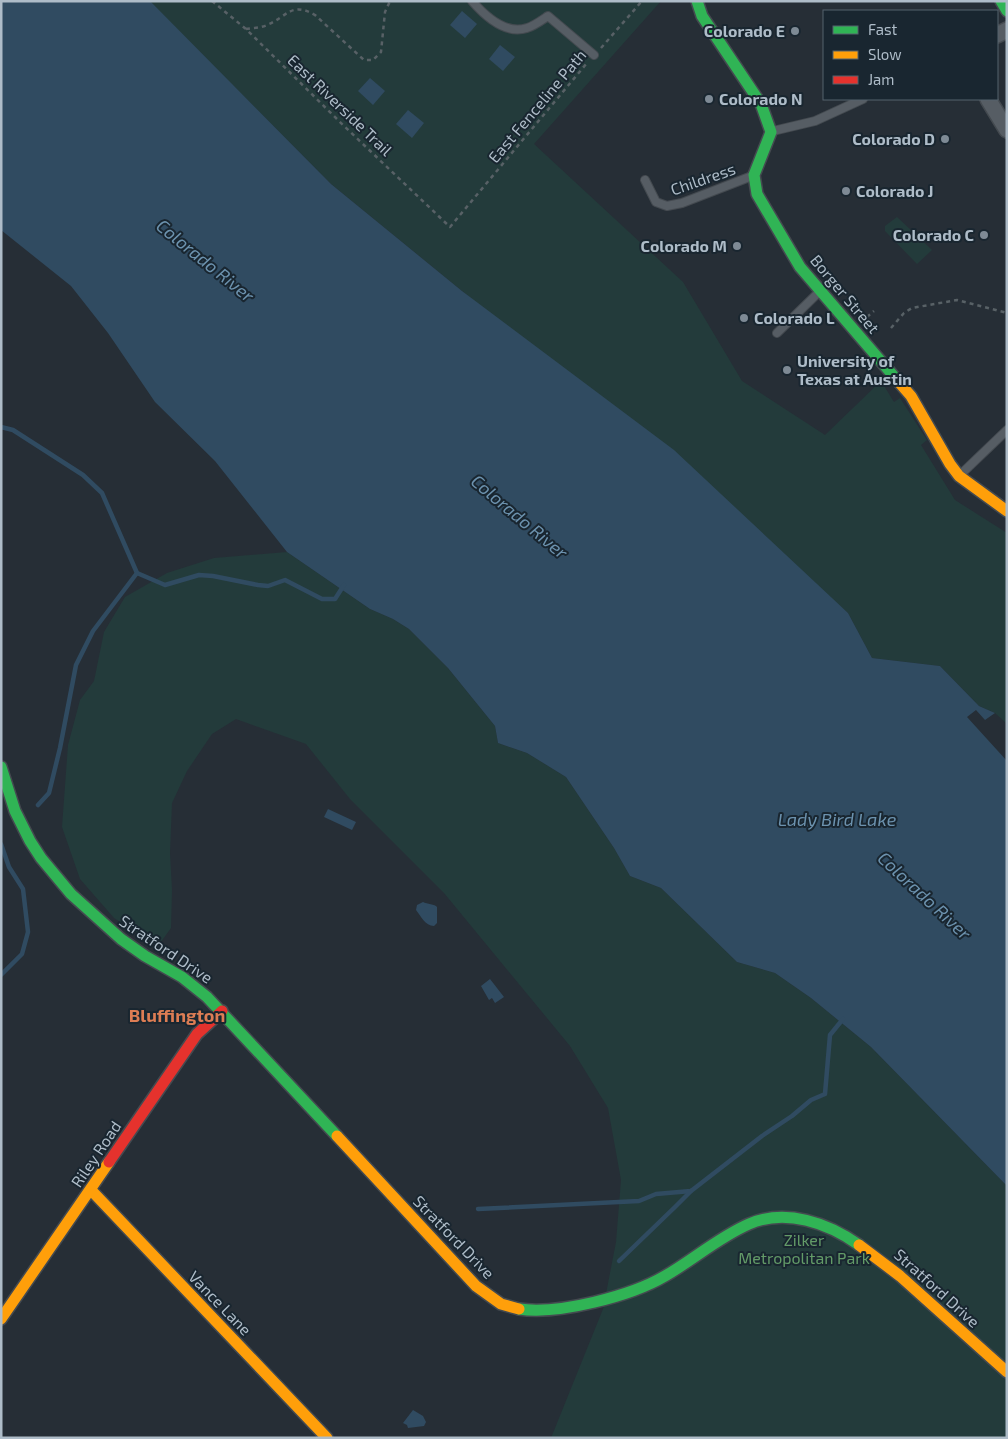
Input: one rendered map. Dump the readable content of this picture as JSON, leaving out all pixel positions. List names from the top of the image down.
{
  "streets": {
    "street": [
      "Borger Street",
      "Stratford Drive",
      "Riley Road",
      "Vance Lane"
    ],
    "lane": ["Childress"],
    "path": ["East Riverside Trail", "East Fenceline Path"]
  },
  "crossings": [
    ["East Riverside Trail", "East Fenceline Path"],
    ["Childress", "Borger Street"],
    ["Stratford Drive", "Riley Road"],
    ["Riley Road", "Vance Lane"]
  ],
  "districts": ["Bluffington"],
  "water": ["Colorado River", "Lady Bird Lake"],
  "parks": ["Zilker Metropolitan Park"],
  "places": [
    "Colorado E",
    "Colorado N",
    "Colorado D",
    "Colorado J",
    "Colorado C",
    "Colorado M",
    "Colorado L",
    "University of Texas at Austin"
  ],
  "legend": ["Fast", "Slow", "Jam"]
}
